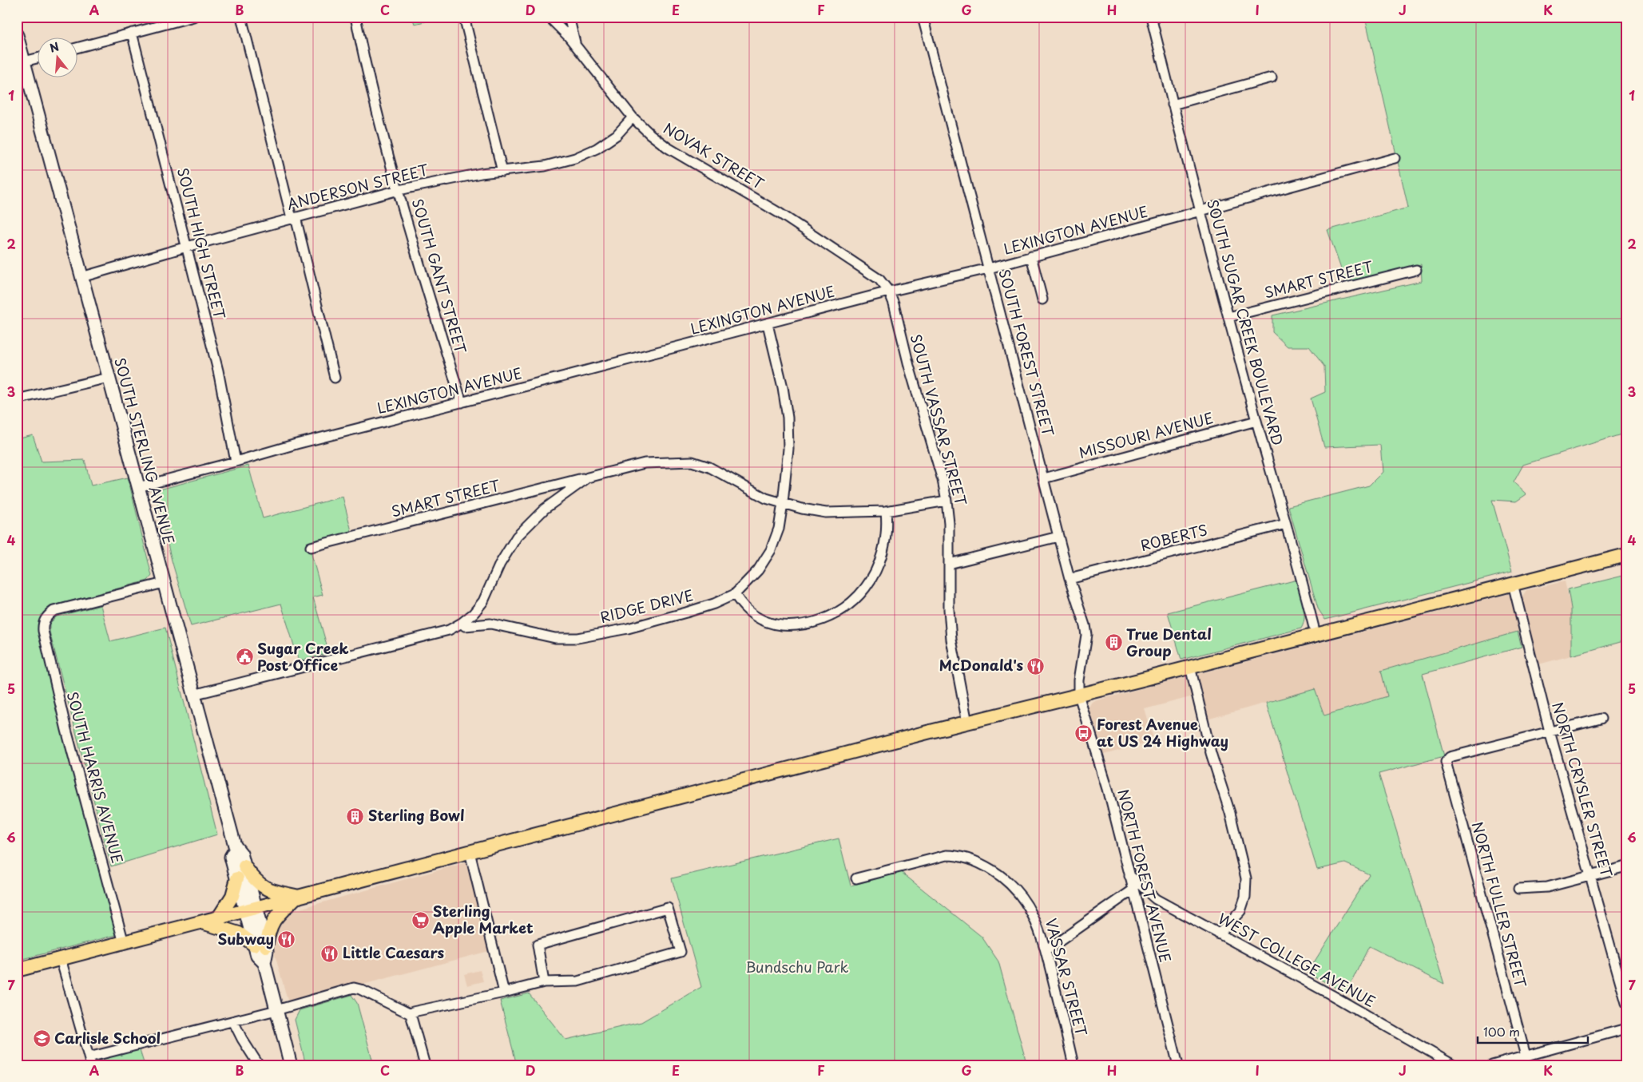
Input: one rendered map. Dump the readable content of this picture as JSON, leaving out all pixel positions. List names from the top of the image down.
{
  "streets": {
    "main road": ["SOUTH STERLING AVENUE"],
    "street": [
      "NOVAK STREET",
      "ANDERSON STREET",
      "LEXINGTON AVENUE",
      "SOUTH HIGH STREET",
      "SOUTH GANT STREET",
      "SMART STREET",
      "SOUTH SUGAR CREEK BOULEVARD",
      "SOUTH FOREST STREET",
      "SOUTH VASSAR STREET",
      "MISSOURI AVENUE",
      "ROBERTS",
      "RIDGE DRIVE",
      "SOUTH HARRIS AVENUE",
      "NORTH CRYSLER STREET",
      "NORTH FOREST AVENUE",
      "NORTH FULLER STREET",
      "WEST COLLEGE AVENUE",
      "VASSAR STREET"
    ]
  },
  "crossings": [
    ["NOVAK STREET", "ANDERSON STREET"],
    ["NOVAK STREET", "LEXINGTON AVENUE"],
    ["NOVAK STREET", "SOUTH VASSAR STREET"],
    ["ANDERSON STREET", "SOUTH HIGH STREET"],
    ["ANDERSON STREET", "SOUTH GANT STREET"],
    ["ANDERSON STREET", "SOUTH STERLING AVENUE"],
    ["LEXINGTON AVENUE", "SOUTH HIGH STREET"],
    ["LEXINGTON AVENUE", "SOUTH GANT STREET"],
    ["LEXINGTON AVENUE", "SOUTH SUGAR CREEK BOULEVARD"],
    ["LEXINGTON AVENUE", "SOUTH FOREST STREET"],
    ["LEXINGTON AVENUE", "SOUTH VASSAR STREET"],
    ["LEXINGTON AVENUE", "SOUTH STERLING AVENUE"],
    ["LEXINGTON AVENUE", "RIDGE DRIVE"],
    ["SMART STREET", "SOUTH SUGAR CREEK BOULEVARD"],
    ["SMART STREET", "SOUTH VASSAR STREET"],
    ["SMART STREET", "RIDGE DRIVE"],
    ["SOUTH SUGAR CREEK BOULEVARD", "MISSOURI AVENUE"],
    ["SOUTH SUGAR CREEK BOULEVARD", "ROBERTS"],
    ["SOUTH FOREST STREET", "MISSOURI AVENUE"],
    ["SOUTH FOREST STREET", "ROBERTS"],
    ["SOUTH FOREST STREET", "NORTH FOREST AVENUE"],
    ["SOUTH STERLING AVENUE", "SOUTH HARRIS AVENUE"],
    ["NORTH CRYSLER STREET", "NORTH FULLER STREET"],
    ["NORTH FOREST AVENUE", "WEST COLLEGE AVENUE"]
  ],
  "parks": ["Bundschu Park"],
  "places": {
    "building": ["True Dental Group", "Sterling Bowl"],
    "public building": ["Sugar Creek Post Office"],
    "restaurant": ["McDonald's", "Subway", "Little Caesars"],
    "bus stop": ["Forest Avenue at US 24 Highway"],
    "supermarket": ["Sterling Apple Market"],
    "school or university": ["Carlisle School"]
  },
  "scale_bar": "100 m",
  "north": "top",
  "grid": {
    "columns": [
      "A",
      "B",
      "C",
      "D",
      "E",
      "F",
      "G",
      "H",
      "I",
      "J",
      "K"
    ],
    "rows": [
      "1",
      "2",
      "3",
      "4",
      "5",
      "6",
      "7"
    ]
  }
}
